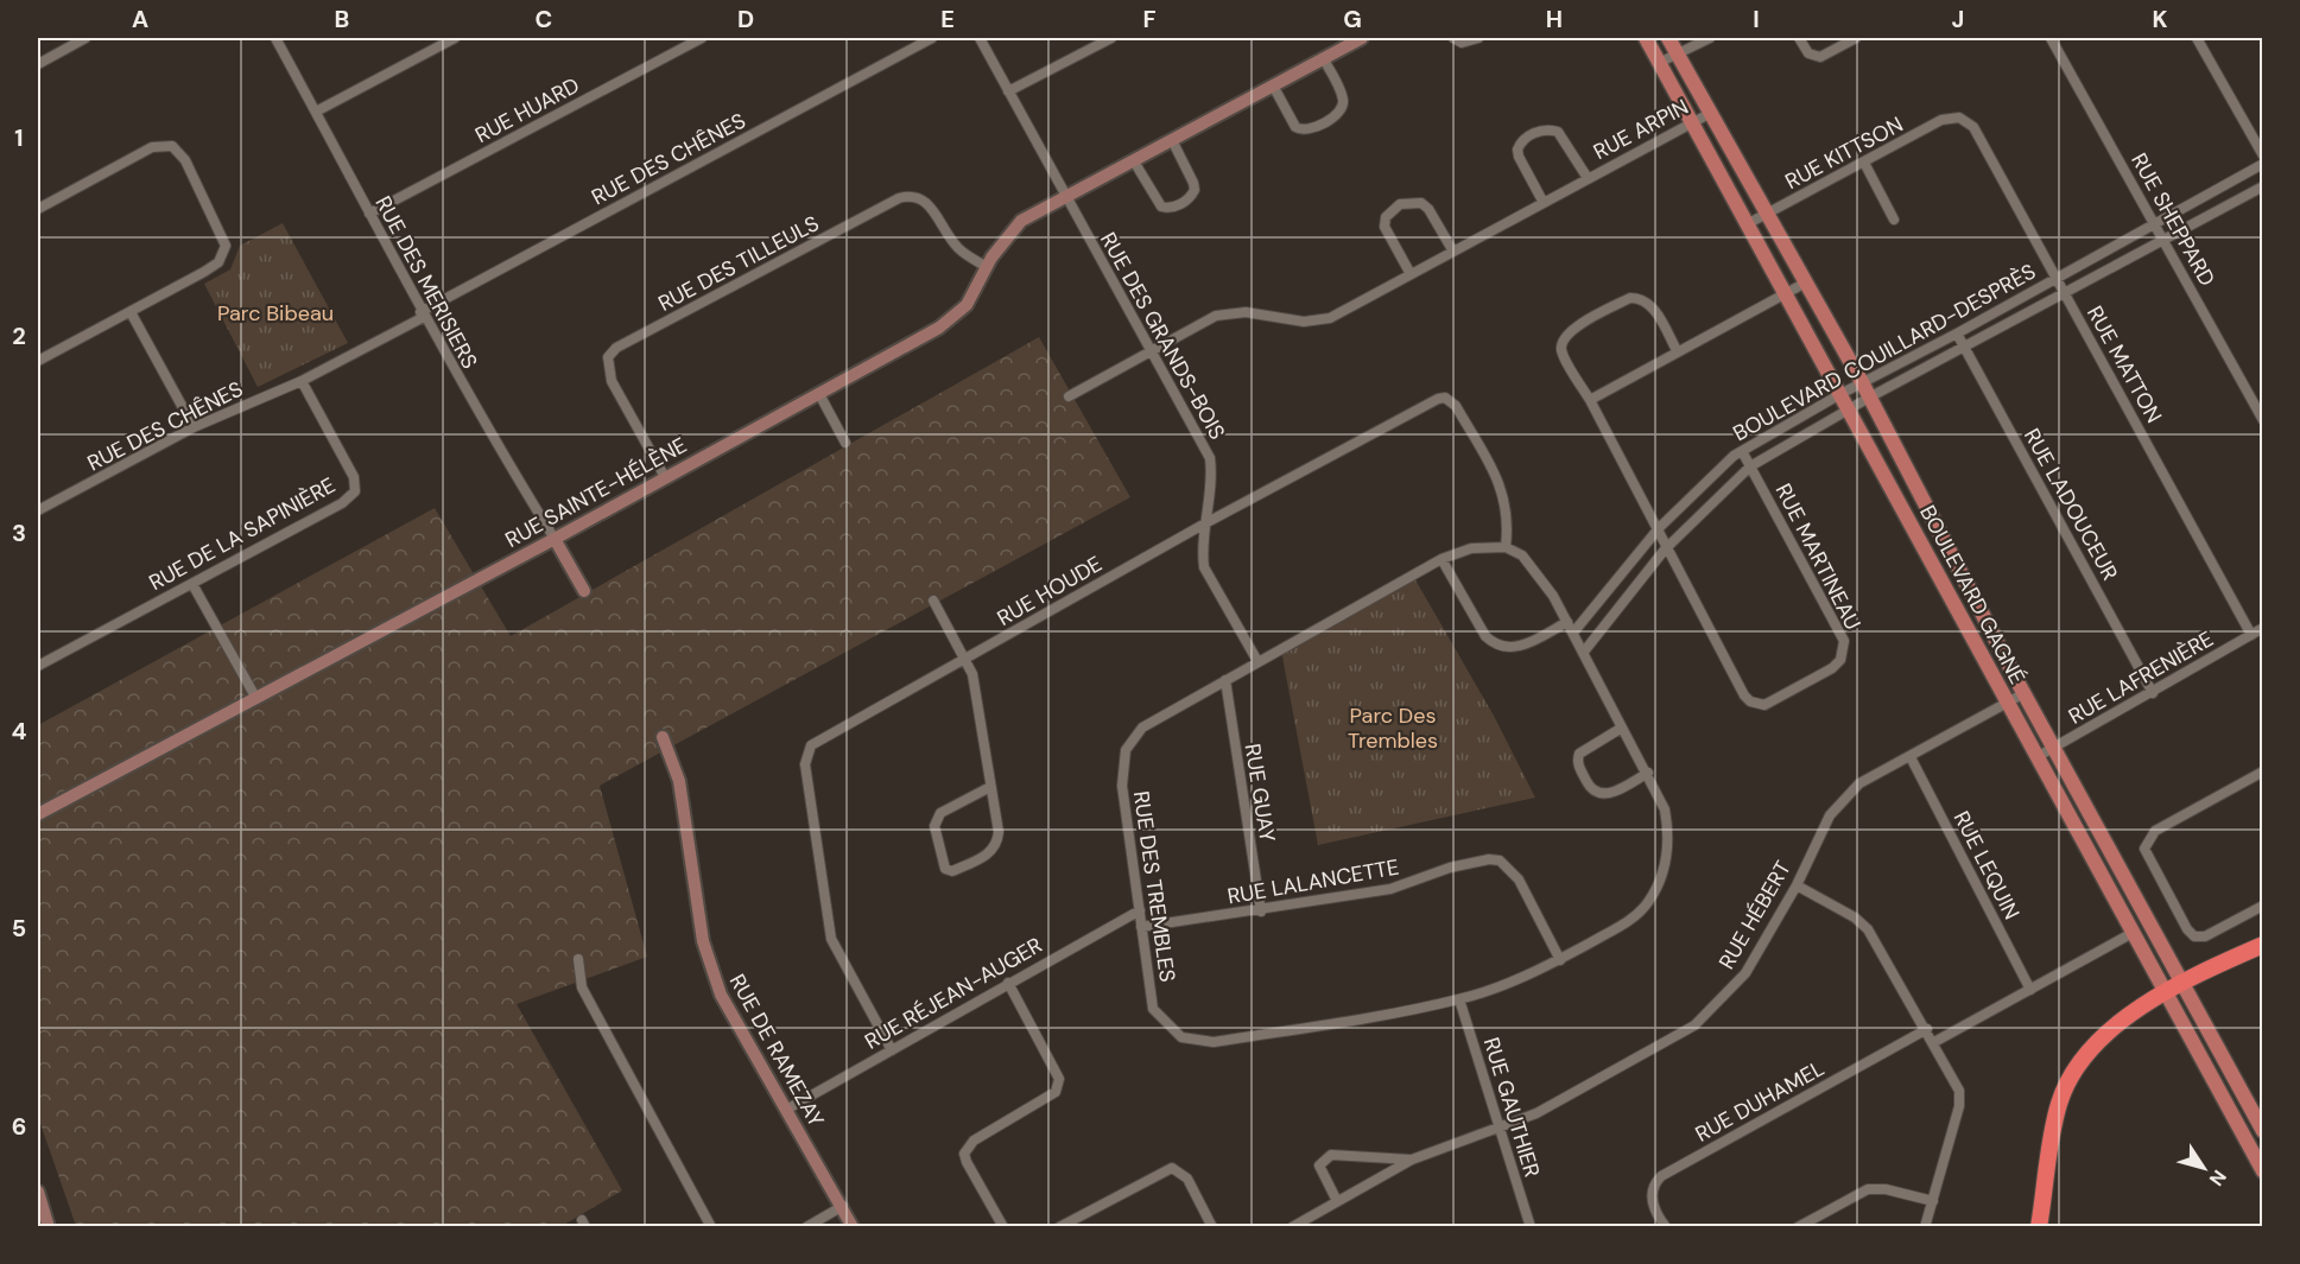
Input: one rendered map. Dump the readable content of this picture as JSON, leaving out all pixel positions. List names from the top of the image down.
{
  "streets": {
    "main road": ["BOULEVARD GAGNÉ"],
    "street": [
      "RUE HUARD",
      "RUE ARPIN",
      "RUE KITTSON",
      "RUE DES CHÊNES",
      "RUE SHEPPARD",
      "RUE DES TILLEULS",
      "RUE DES MERISIERS",
      "RUE DES GRANDS-BOIS",
      "BOULEVARD COUILLARD-DESPRÈS",
      "RUE MATTON",
      "RUE SAINTE-HÉLÈNE",
      "RUE LADOUCEUR",
      "RUE DE LA SAPINIÈRE",
      "RUE MARTINEAU",
      "RUE HOUDE",
      "RUE LAFRENIÈRE",
      "RUE GUAY",
      "RUE LEQUIN",
      "RUE LALANCETTE",
      "RUE DES TREMBLES",
      "RUE HÉBERT",
      "RUE RÉJEAN-AUGER",
      "RUE DE RAMEZAY",
      "RUE DUHAMEL",
      "RUE GAUTHIER"
    ]
  },
  "crossings": [
    ["RUE HUARD", "RUE DES MERISIERS"],
    ["RUE ARPIN", "RUE DES GRANDS-BOIS"],
    ["RUE ARPIN", "BOULEVARD GAGNÉ"],
    ["RUE KITTSON", "RUE MATTON"],
    ["RUE KITTSON", "BOULEVARD GAGNÉ"],
    ["RUE DES CHÊNES", "RUE DES MERISIERS"],
    ["RUE DES CHÊNES", "RUE DE LA SAPINIÈRE"],
    ["RUE SHEPPARD", "BOULEVARD COUILLARD-DESPRÈS"],
    ["RUE DES TILLEULS", "RUE SAINTE-HÉLÈNE"],
    ["RUE DES MERISIERS", "RUE SAINTE-HÉLÈNE"],
    ["RUE DES GRANDS-BOIS", "RUE SAINTE-HÉLÈNE"],
    ["RUE DES GRANDS-BOIS", "RUE HOUDE"],
    ["RUE DES GRANDS-BOIS", "RUE DES TREMBLES"],
    ["BOULEVARD COUILLARD-DESPRÈS", "RUE MATTON"],
    ["BOULEVARD COUILLARD-DESPRÈS", "RUE LADOUCEUR"],
    ["BOULEVARD COUILLARD-DESPRÈS", "RUE MARTINEAU"],
    ["BOULEVARD COUILLARD-DESPRÈS", "BOULEVARD GAGNÉ"],
    ["BOULEVARD COUILLARD-DESPRÈS", "RUE DES TREMBLES"],
    ["RUE MATTON", "RUE LAFRENIÈRE"],
    ["RUE LADOUCEUR", "RUE LAFRENIÈRE"],
    ["RUE HOUDE", "RUE DES TREMBLES"],
    ["RUE HOUDE", "RUE RÉJEAN-AUGER"],
    ["BOULEVARD GAGNÉ", "RUE LAFRENIÈRE"],
    ["BOULEVARD GAGNÉ", "RUE HÉBERT"],
    ["RUE GUAY", "RUE LALANCETTE"],
    ["RUE GUAY", "RUE DES TREMBLES"],
    ["RUE LEQUIN", "RUE HÉBERT"],
    ["RUE LALANCETTE", "RUE DES TREMBLES"],
    ["RUE DES TREMBLES", "RUE RÉJEAN-AUGER"],
    ["RUE DES TREMBLES", "RUE GAUTHIER"],
    ["RUE HÉBERT", "RUE GAUTHIER"],
    ["RUE RÉJEAN-AUGER", "RUE DE RAMEZAY"]
  ],
  "parks": ["Parc Bibeau", "Parc Des Trembles"],
  "north": "bottom right",
  "grid": {
    "columns": [
      "A",
      "B",
      "C",
      "D",
      "E",
      "F",
      "G",
      "H",
      "I",
      "J",
      "K"
    ],
    "rows": [
      "1",
      "2",
      "3",
      "4",
      "5",
      "6"
    ]
  }
}
